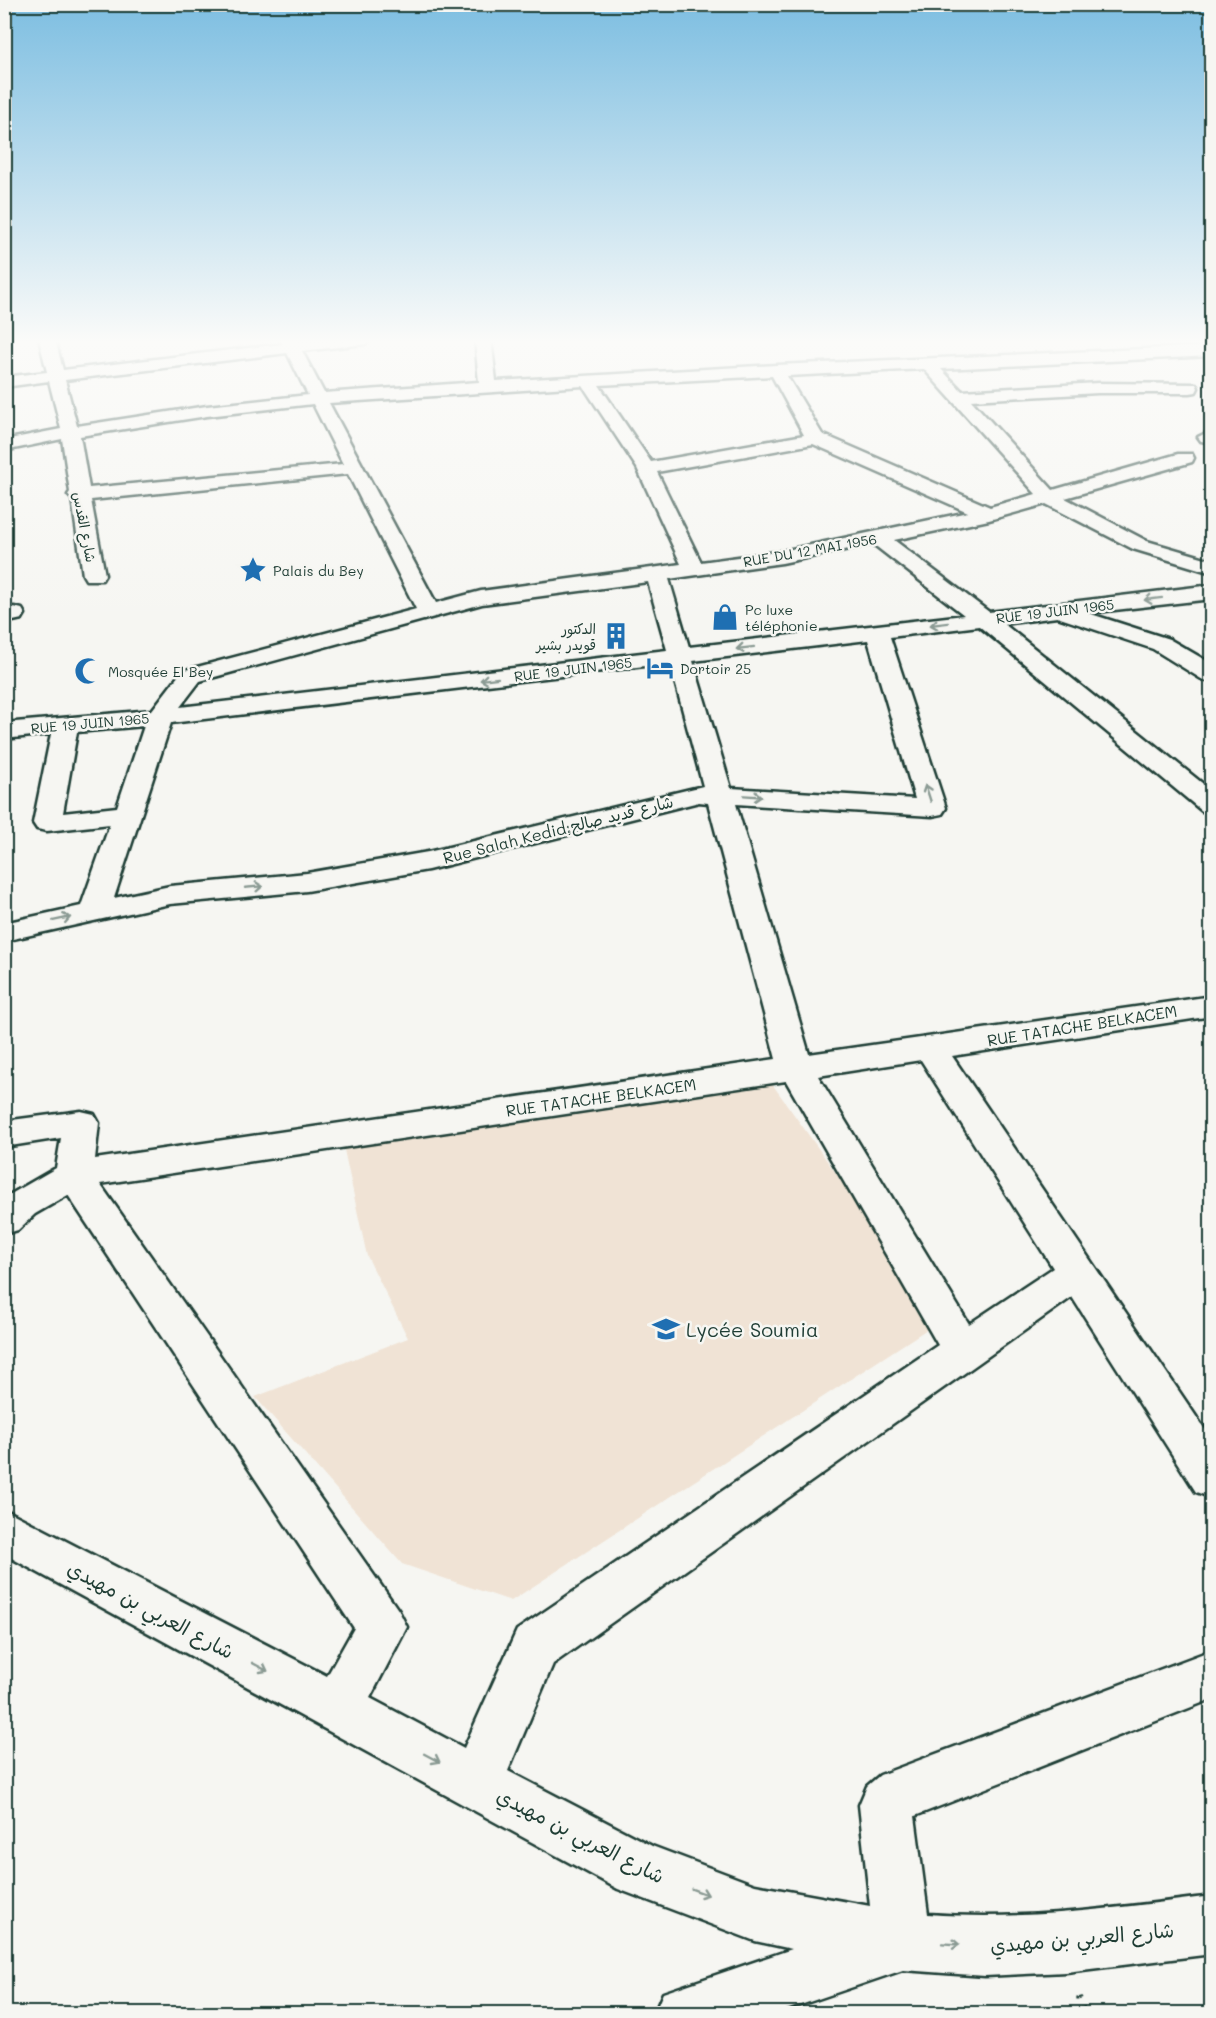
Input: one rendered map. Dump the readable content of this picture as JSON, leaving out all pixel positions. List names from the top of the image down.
{
  "streets": {
    "street": [
      "شارع القدس",
      "RUE DU 12 MAI 1956",
      "RUE 19 JUIN 1965",
      "Rue Salah Kedid;شارع قديد صالح",
      "RUE TATACHE BELKACEM",
      "شارع العربي بن مهيدي"
    ]
  },
  "crossings": [
    ["RUE DU 12 MAI 1956", "RUE 19 JUIN 1965"],
    ["RUE DU 12 MAI 1956", "Rue Salah Kedid;شارع قديد صالح"],
    ["RUE 19 JUIN 1965", "Rue Salah Kedid;شارع قديد صالح"]
  ],
  "one_way": ["Rue Salah Kedid;شارع قديد صالح", "شارع العربي بن مهيدي"],
  "places": {
    "place": ["Palais du Bey"],
    "shop": ["Pc luxe téléphonie"],
    "building": ["الدكتور قويدر بشير"],
    "hotel": ["Dortoir 25"],
    "mosque": ["Mosquée El Bey"],
    "school or university": ["Lycée Soumia"]
  }
}
